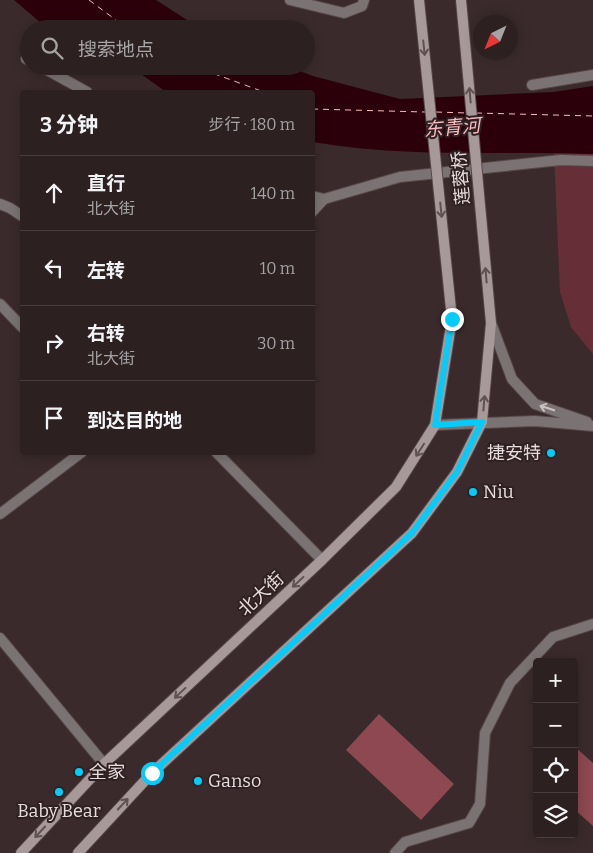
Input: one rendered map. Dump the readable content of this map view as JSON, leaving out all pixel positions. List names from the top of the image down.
{
  "streets": {
    "main road": ["莲蓉桥", "北大街"]
  },
  "crossings": [
    ["莲蓉桥", "北大街"]
  ],
  "water": ["东青河"],
  "places": [
    "捷安特",
    "Niu",
    "全家",
    "Ganso",
    "Baby Bear"
  ],
  "north": "bottom left",
  "page": {
    "search": "搜索地点",
    "heading": ["3 分钟", "步行 · 180 m"],
    "list": [
      ["直行", "北大街", "140 m"],
      ["左转", "10 m"],
      ["右转", "北大街", "30 m"],
      "到达目的地"
    ],
    "map_buttons": ["+", "−"]
  }
}
